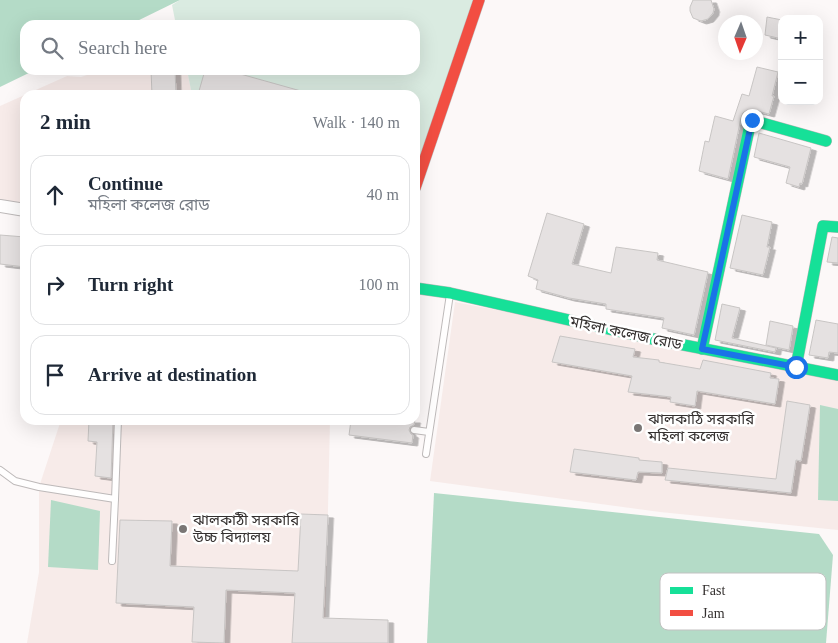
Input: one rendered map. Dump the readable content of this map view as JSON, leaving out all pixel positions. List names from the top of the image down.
{
  "streets": {
    "street": ["মহিলা কলেজ রোড"]
  },
  "places": ["ঝালকাঠি সরকারি মহিলা কলেজ", "ঝালকাঠী সরকারি উচ্চ বিদ্যালয়"],
  "legend": ["Fast", "Jam"],
  "north": "bottom",
  "page": {
    "map_buttons": ["+", "−"],
    "search": "Search here",
    "heading": ["2 min", "Walk · 140 m"],
    "list": [
      ["Continue", "মহিলা কলেজ রোড", "40 m"],
      ["Turn right", "100 m"],
      "Arrive at destination"
    ]
  }
}
